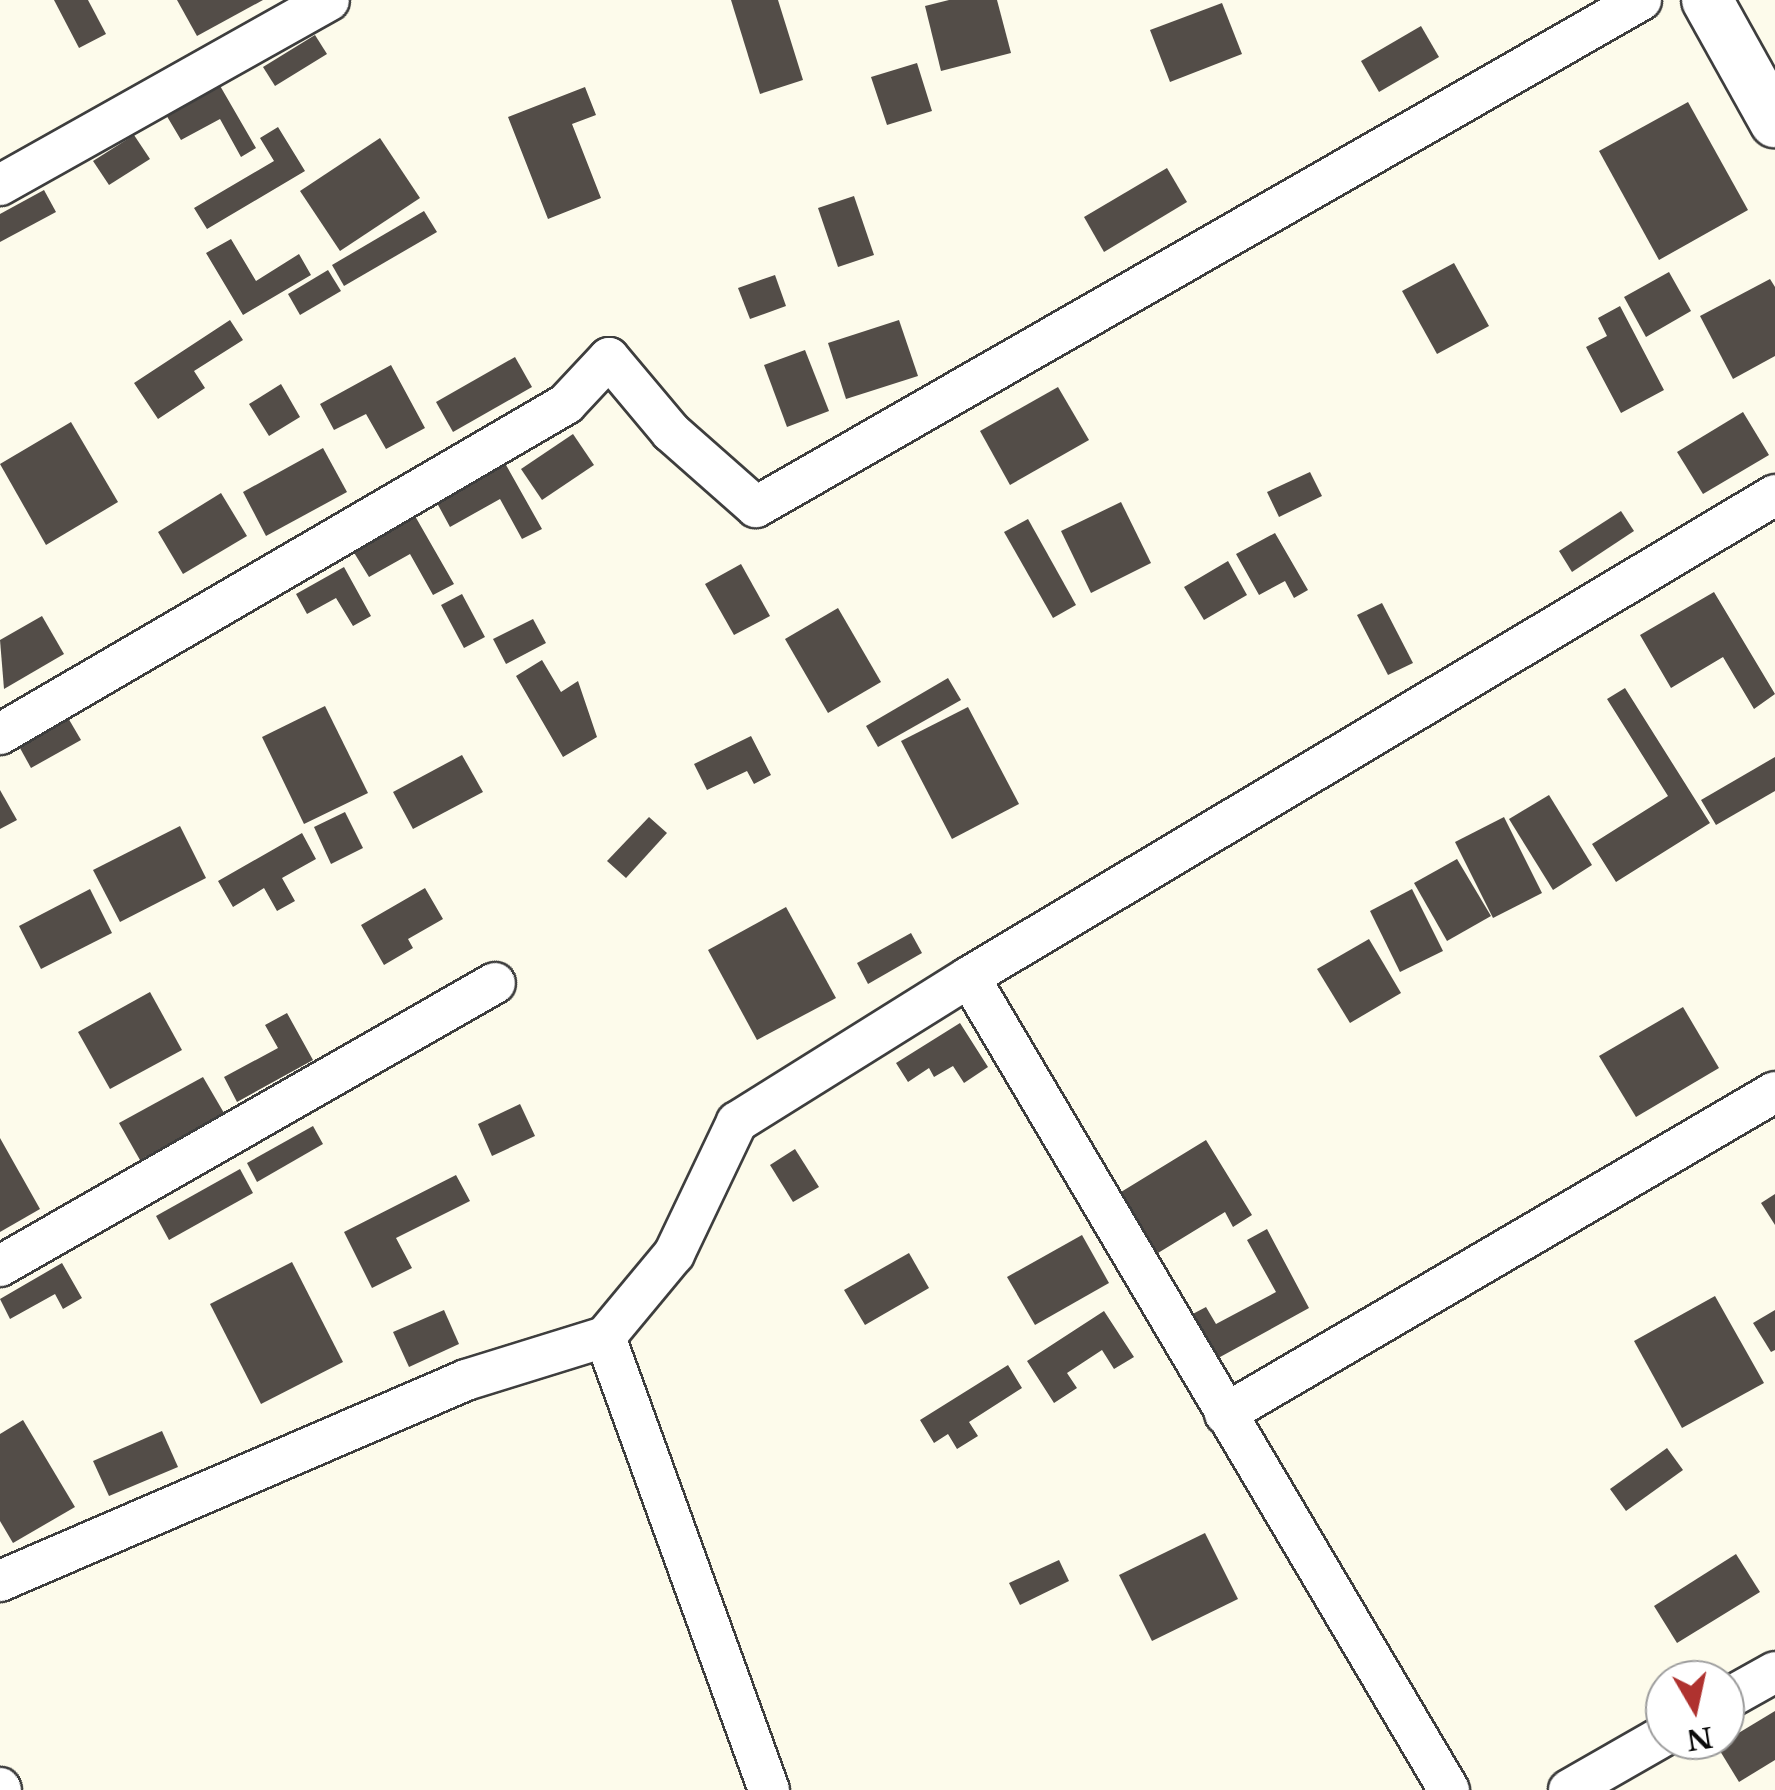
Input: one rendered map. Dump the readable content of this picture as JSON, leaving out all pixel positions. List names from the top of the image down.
{
  "north": "bottom"
}
